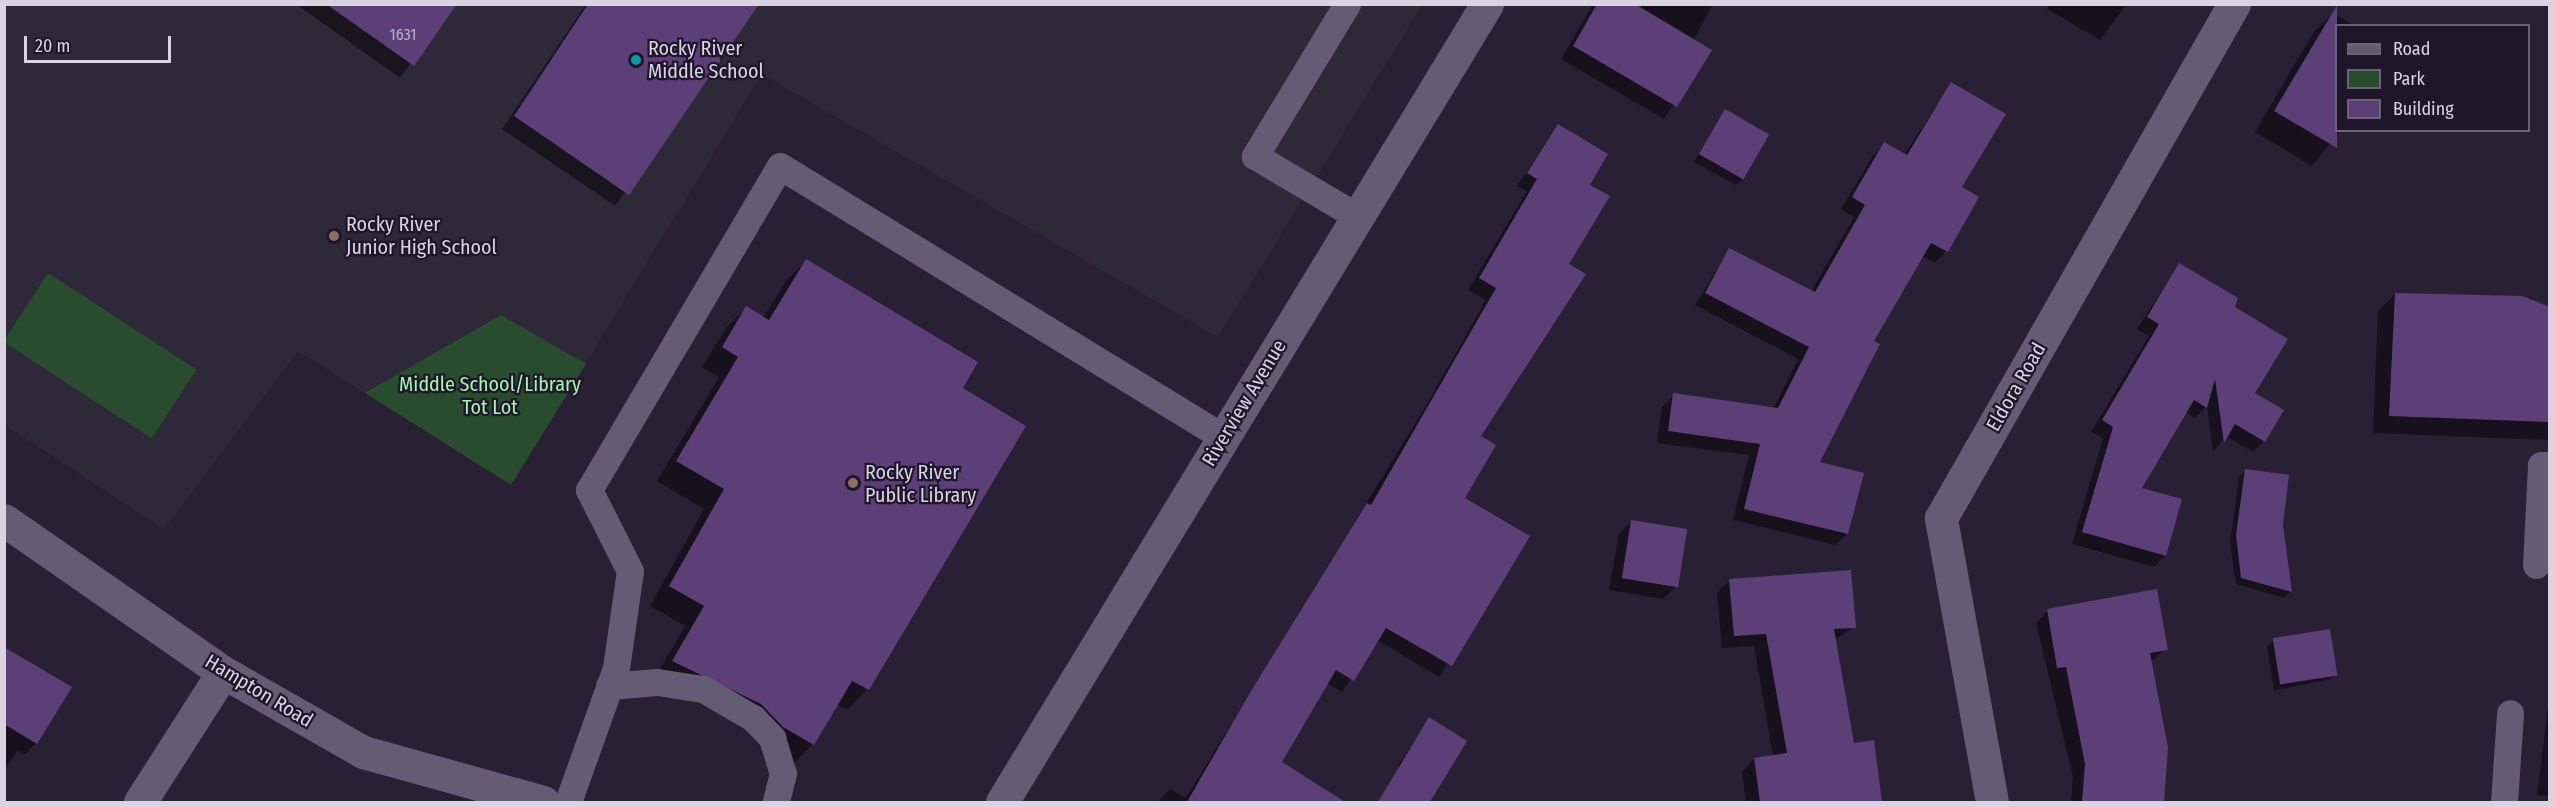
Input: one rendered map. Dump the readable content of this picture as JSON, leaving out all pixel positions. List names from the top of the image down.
{
  "streets": {
    "street": ["Eldora Road", "Riverview Avenue", "Hampton Road"]
  },
  "parks": ["Middle School/Library Tot Lot"],
  "places": ["Rocky River Middle School", "Rocky River Junior High School", "Rocky River Public Library"],
  "house_numbers": ["1631"],
  "legend": ["Road", "Park", "Building"],
  "scale_bar": "20 m"
}
